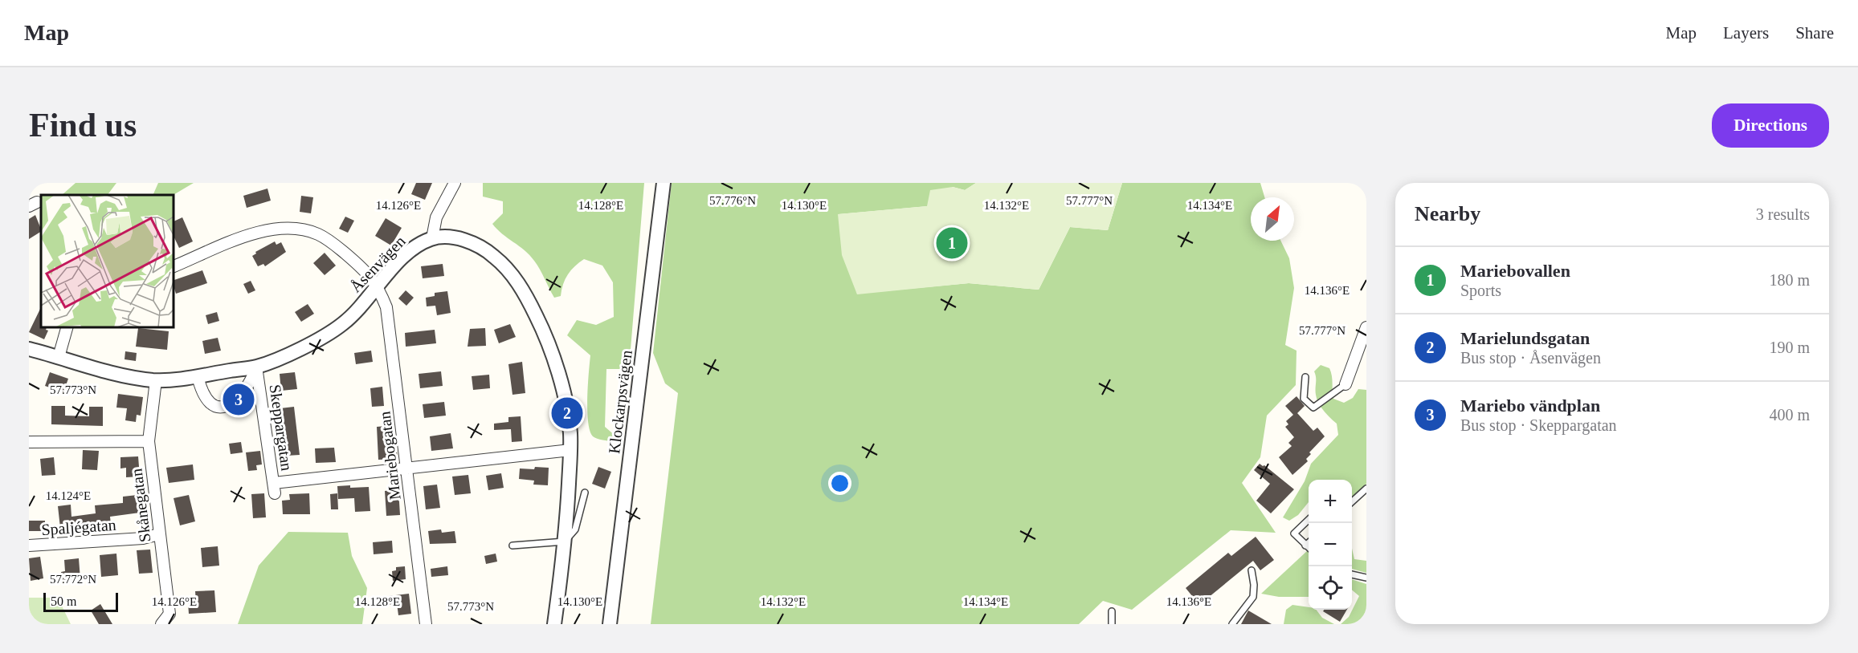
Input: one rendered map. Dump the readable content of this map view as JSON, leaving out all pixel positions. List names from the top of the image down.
{
  "streets": {
    "street": [
      "Åsenvägen",
      "Klockarpsvägen",
      "Skeppargatan",
      "Mariebogatan",
      "Skånegatan",
      "Spaljégatan"
    ]
  },
  "crossings": [
    ["Åsenvägen", "Skeppargatan"],
    ["Åsenvägen", "Mariebogatan"],
    ["Åsenvägen", "Skånegatan"],
    ["Skeppargatan", "Mariebogatan"],
    ["Skånegatan", "Spaljégatan"]
  ],
  "scale_bar": "50 m",
  "north": "top right",
  "page": {
    "header": "Map",
    "nav": ["Map", "Layers", "Share"],
    "buttons": "Directions",
    "title": "Find us",
    "heading": ["Nearby", "3 results"],
    "pins": ["1", "3", "2"],
    "list": [
      {
        "mark": "1",
        "name": "Mariebovallen",
        "note": "Sports",
        "value": "180 m"
      },
      {
        "mark": "2",
        "name": "Marielundsgatan",
        "note": "Bus stop · Åsenvägen",
        "value": "190 m"
      },
      {
        "mark": "3",
        "name": "Mariebo vändplan",
        "note": "Bus stop · Skeppargatan",
        "value": "400 m"
      }
    ],
    "map_buttons": ["+", "−"],
    "scale": "50 m"
  },
  "coordinates": [
    "57.776°N",
    "57.777°N",
    "14.126°E",
    "14.128°E",
    "14.130°E",
    "14.132°E",
    "14.134°E",
    "14.136°E",
    "57.773°N",
    "14.124°E",
    "57.772°N"
  ]
}
